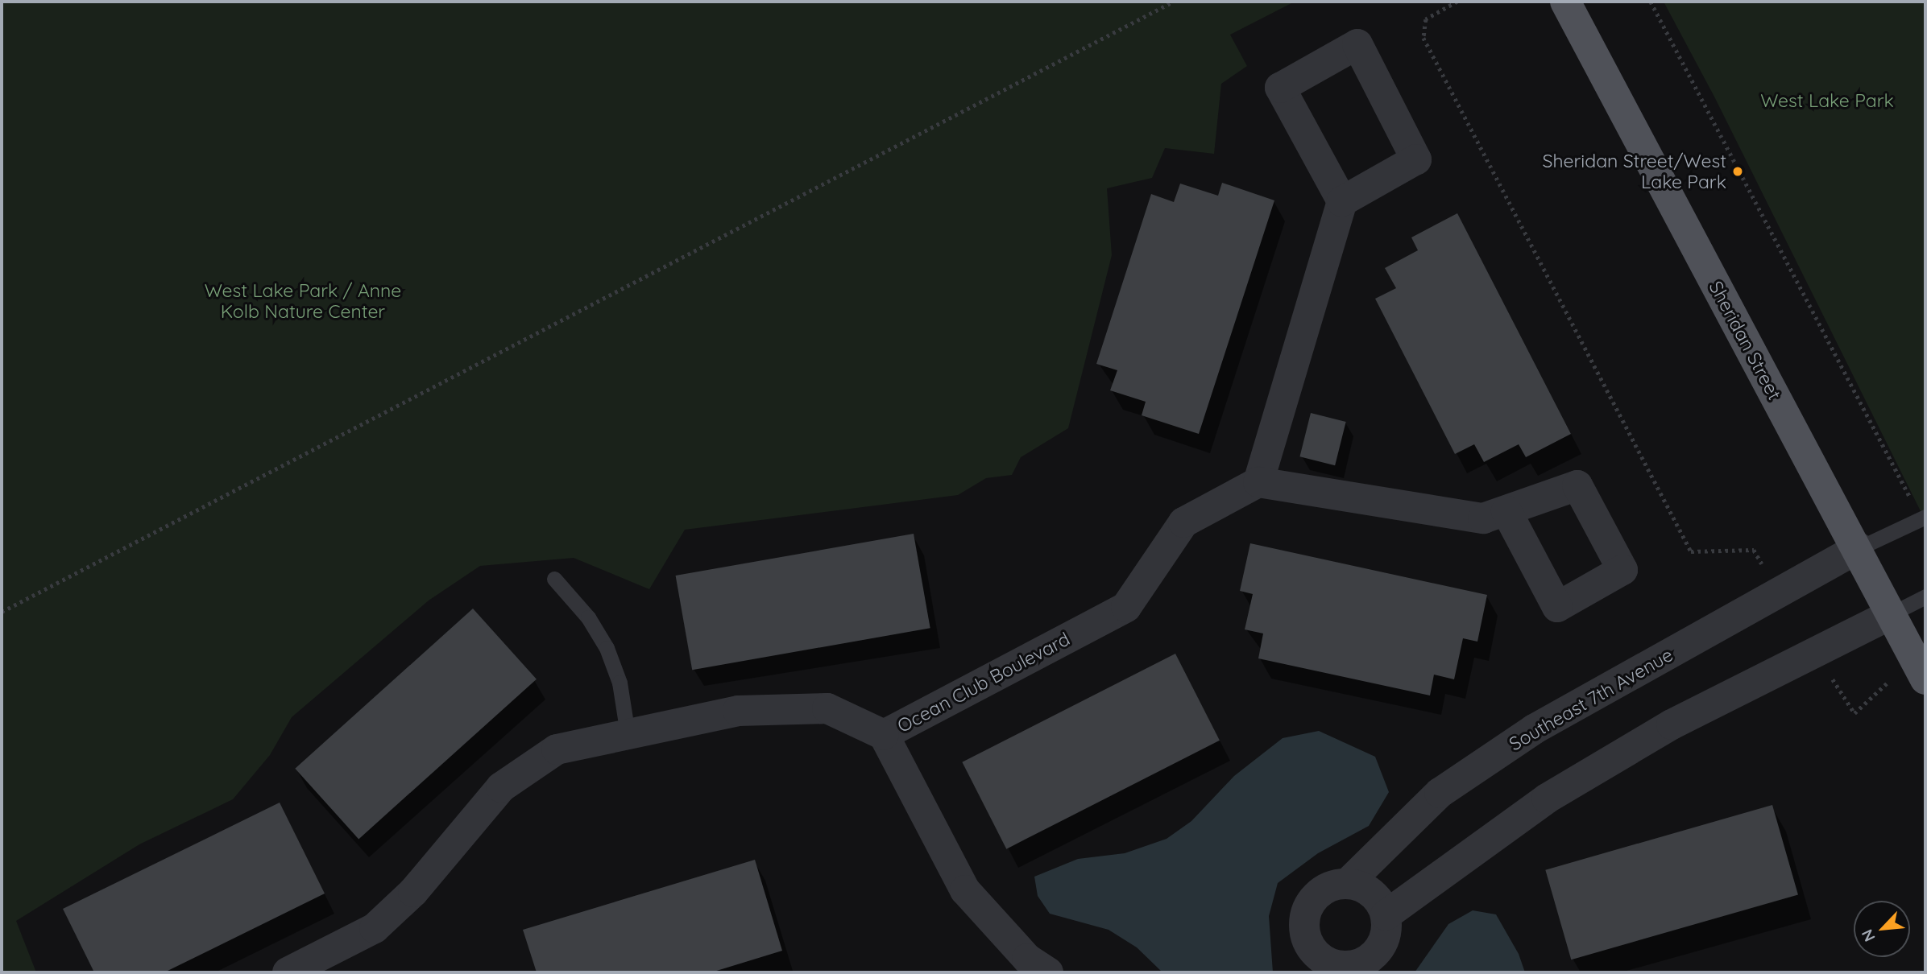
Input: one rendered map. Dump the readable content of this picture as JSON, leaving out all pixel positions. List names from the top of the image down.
{
  "streets": {
    "main road": ["Sheridan Street"],
    "street": ["Ocean Club Boulevard", "Southeast 7th Avenue"]
  },
  "crossings": [
    ["Sheridan Street", "Southeast 7th Avenue"]
  ],
  "parks": ["West Lake Park", "West Lake Park / Anne Kolb Nature Center"],
  "places": ["Sheridan Street/West Lake Park"],
  "north": "bottom left"
}
